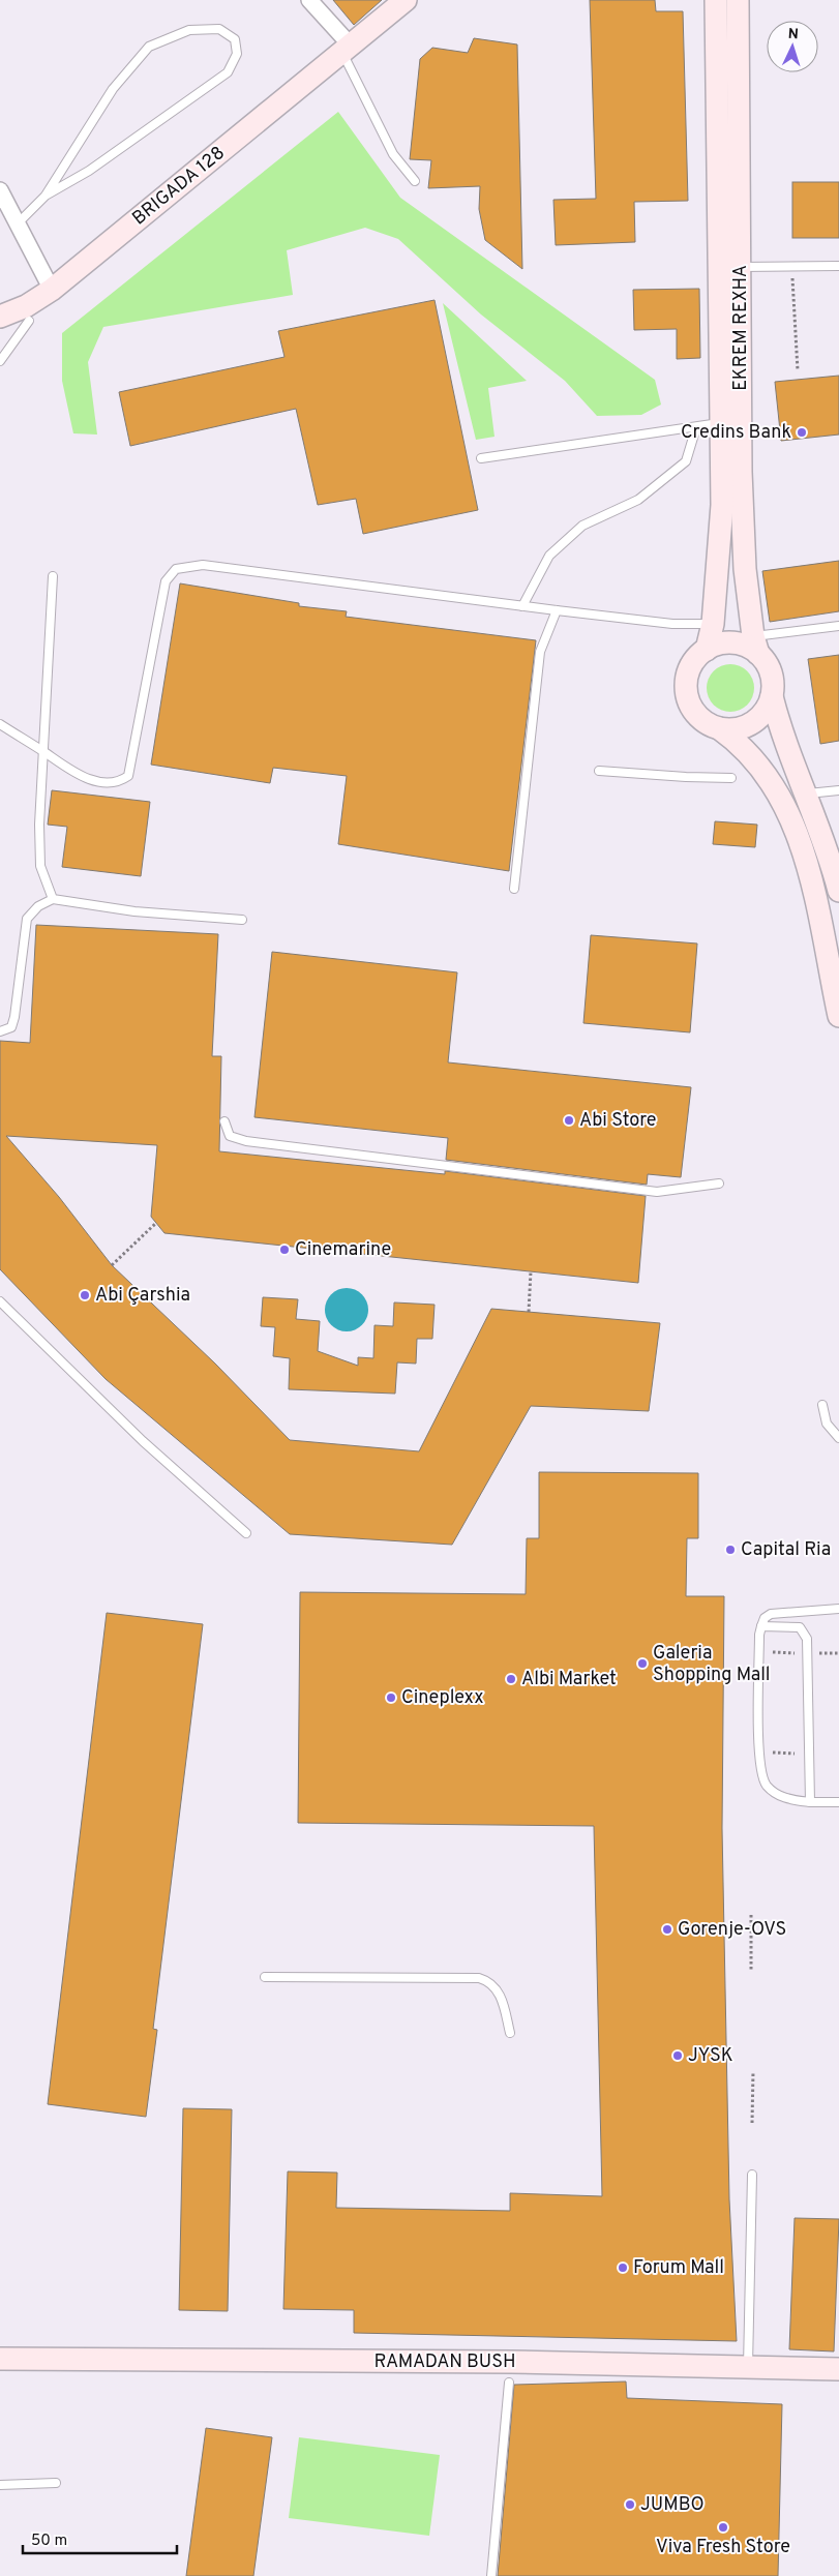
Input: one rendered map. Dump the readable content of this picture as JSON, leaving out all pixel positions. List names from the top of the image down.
{
  "streets": {
    "street": ["BRIGADA 128", "EKREM REXHA", "RAMADAN BUSH"]
  },
  "places": [
    "Credins Bank",
    "Abi Store",
    "Cinemarine",
    "Abi Çarshia",
    "Capital Ria",
    "Galeria Shopping Mall",
    "Albi Market",
    "Cineplexx",
    "Gorenje-OVS",
    "JYSK",
    "Forum Mall",
    "JUMBO",
    "Viva Fresh Store"
  ],
  "scale_bar": "50 m",
  "north": "top"
}
